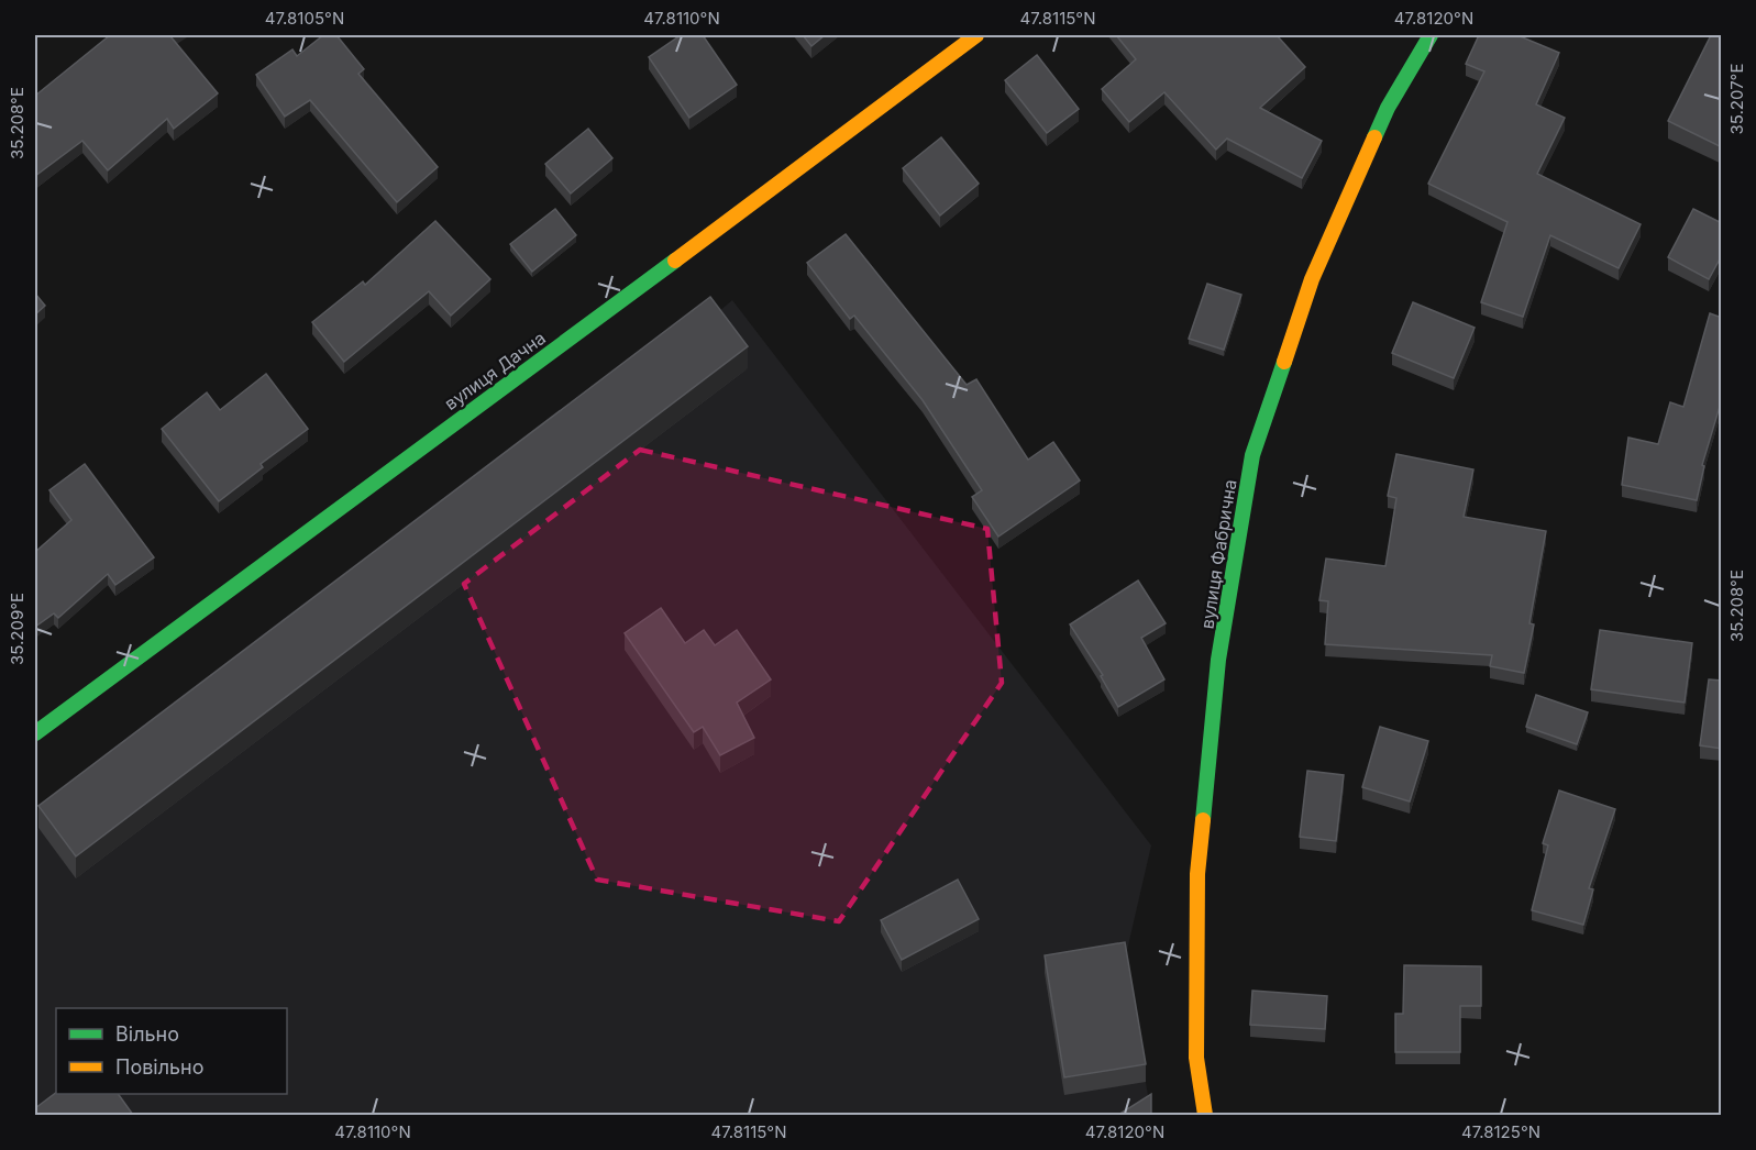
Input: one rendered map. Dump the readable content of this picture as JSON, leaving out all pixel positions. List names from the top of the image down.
{
  "streets": {
    "street": ["вулиця Дачна", "вулиця Фабрична"]
  },
  "legend": ["Вільно", "Повільно"],
  "coordinates": [
    "47.8105°N",
    "47.8110°N",
    "47.8115°N",
    "47.8120°N",
    "35.207°E",
    "35.208°E",
    "35.209°E",
    "47.8125°N"
  ]
}
